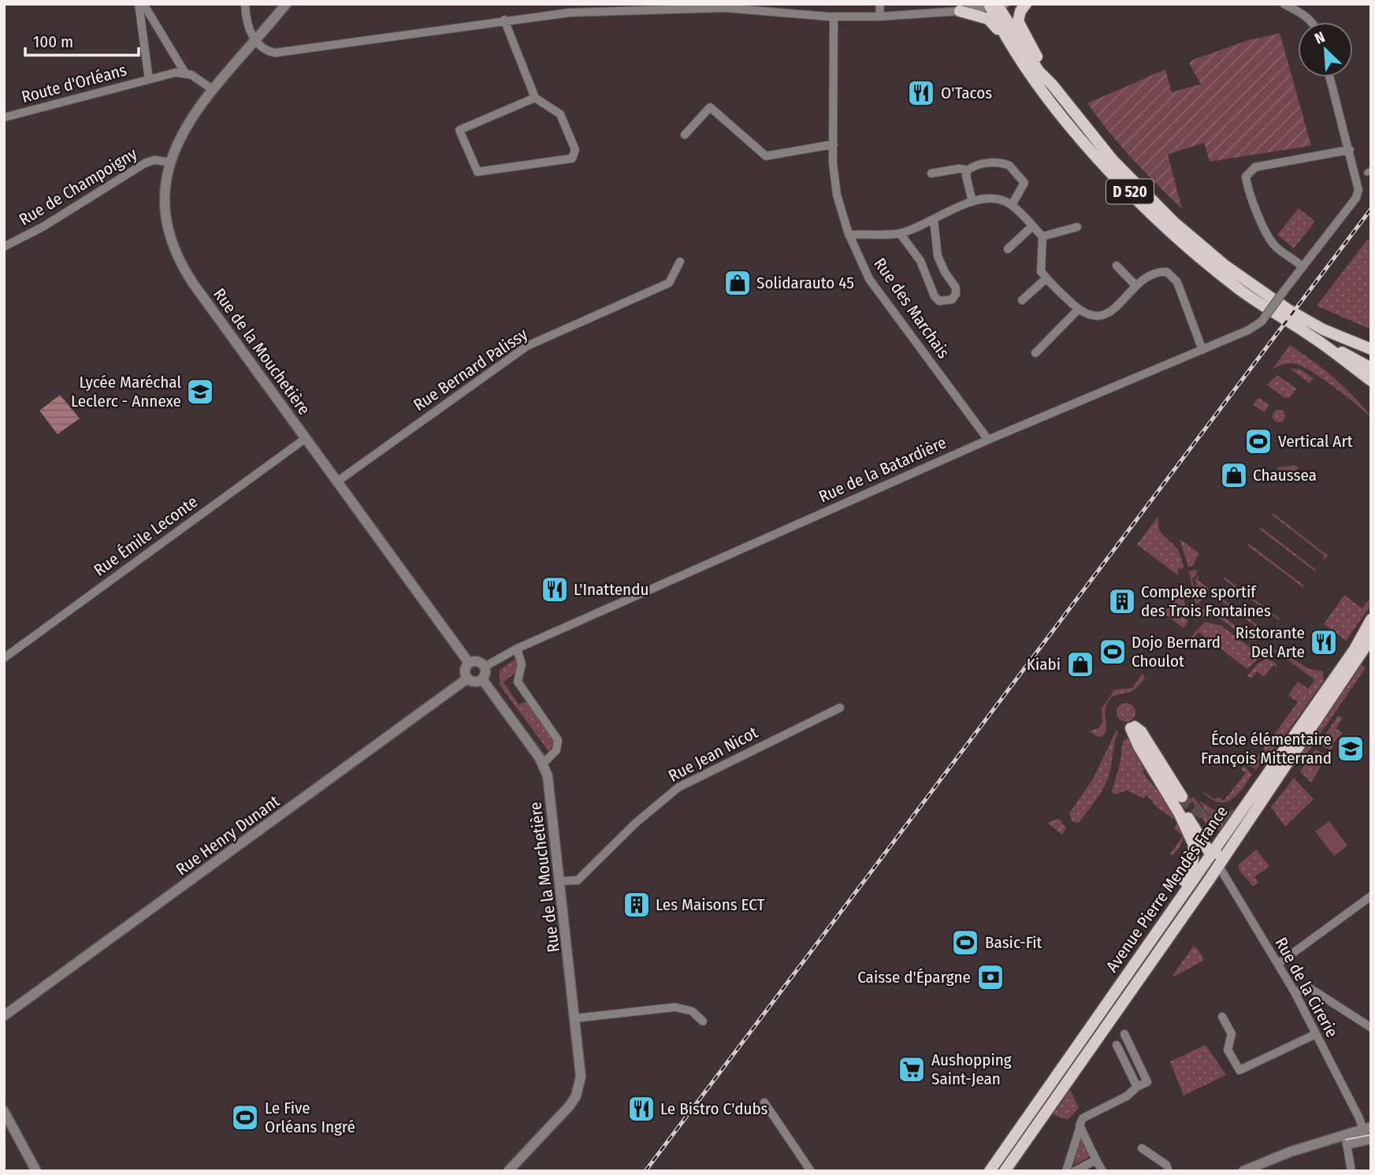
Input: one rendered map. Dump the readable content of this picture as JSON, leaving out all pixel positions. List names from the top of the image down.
{
  "streets": {
    "main road": ["D 520", "Avenue Pierre Mendès France"],
    "street": [
      "Route d'Orléans",
      "Rue de Champoigny",
      "Rue des Marchais",
      "Rue de la Mouchetière",
      "Rue Bernard Palissy",
      "Rue de la Batardière",
      "Rue Émile Leconte",
      "Rue Jean Nicot",
      "Rue Henry Dunant",
      "Rue de la Cirerie"
    ]
  },
  "crossings": [
    ["Rue de Champoigny", "Rue de la Mouchetière"],
    ["Rue des Marchais", "Rue de la Batardière"],
    ["Rue de la Mouchetière", "Rue Bernard Palissy"],
    ["Rue de la Mouchetière", "Rue de la Batardière"],
    ["Rue de la Mouchetière", "Rue Émile Leconte"],
    ["Rue de la Mouchetière", "Rue Jean Nicot"],
    ["Rue de la Mouchetière", "Rue Henry Dunant"],
    ["Rue de la Batardière", "Rue Henry Dunant"],
    ["Avenue Pierre Mendès France", "Rue de la Cirerie"]
  ],
  "places": {
    "restaurant": [
      "O'Tacos",
      "L'Inattendu",
      "Ristorante Del Arte",
      "Le Bistro C'dubs"
    ],
    "shop": ["Solidarauto 45", "Chaussea", "Kiabi"],
    "school or university": ["Lycée Maréchal Leclerc - Annexe", "École élémentaire François Mitterrand"],
    "sports": [
      "Vertical Art",
      "Dojo Bernard Choulot",
      "Basic-Fit",
      "Le Five Orléans Ingré"
    ],
    "building": ["Complexe sportif des Trois Fontaines", "Les Maisons ECT"],
    "bank": ["Caisse d'Épargne"],
    "supermarket": ["Aushopping Saint-Jean"]
  },
  "scale_bar": "100 m",
  "north": "top left"
}
